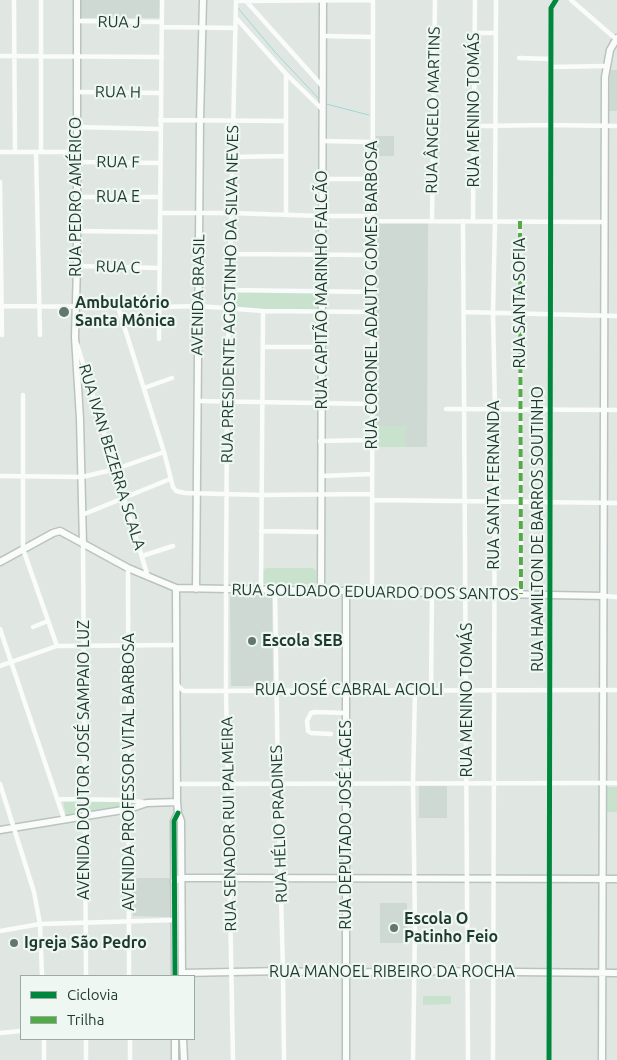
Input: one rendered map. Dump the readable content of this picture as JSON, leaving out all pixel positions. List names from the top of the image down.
{
  "streets": {
    "street": [
      "RUA J",
      "RUA H",
      "RUA ÂNGELO MARTINS",
      "RUA MENINO TOMÁS",
      "RUA F",
      "RUA PEDRO AMÉRICO",
      "RUA E",
      "RUA C",
      "RUA CAPITÃO MARINHO FALCÃO",
      "RUA PRESIDENTE AGOSTINHO DA SILVA NEVES",
      "AVENIDA BRASIL",
      "RUA CORONEL ADAUTO GOMES BARBOSA",
      "RUA SANTA SOFIA",
      "RUA IVAN BEZERRA SCALA",
      "RUA SANTA FERNANDA",
      "RUA HAMILTON DE BARROS SOUTINHO",
      "RUA SOLDADO EDUARDO DOS SANTOS",
      "RUA JOSÉ CABRAL ACIOLI",
      "AVENIDA DOUTOR JOSÉ SAMPAIO LUZ",
      "AVENIDA PROFESSOR VITAL BARBOSA",
      "RUA SENADOR RUI PALMEIRA",
      "RUA HÉLIO PRADINES",
      "RUA DEPUTADO JOSÉ LAGES",
      "RUA MANOEL RIBEIRO DA ROCHA"
    ]
  },
  "crossings": [
    ["RUA J", "RUA PEDRO AMÉRICO"],
    ["RUA J", "RUA PRESIDENTE AGOSTINHO DA SILVA NEVES"],
    ["RUA J", "AVENIDA BRASIL"],
    ["RUA H", "RUA PEDRO AMÉRICO"],
    ["RUA MENINO TOMÁS", "RUA SOLDADO EDUARDO DOS SANTOS"],
    ["RUA MENINO TOMÁS", "RUA JOSÉ CABRAL ACIOLI"],
    ["RUA MENINO TOMÁS", "RUA MANOEL RIBEIRO DA ROCHA"],
    ["RUA F", "RUA PEDRO AMÉRICO"],
    ["RUA PEDRO AMÉRICO", "RUA E"],
    ["RUA PEDRO AMÉRICO", "RUA C"],
    ["RUA PEDRO AMÉRICO", "RUA IVAN BEZERRA SCALA"],
    ["RUA PEDRO AMÉRICO", "RUA SOLDADO EDUARDO DOS SANTOS"],
    ["RUA PEDRO AMÉRICO", "AVENIDA DOUTOR JOSÉ SAMPAIO LUZ"],
    ["RUA CAPITÃO MARINHO FALCÃO", "RUA SOLDADO EDUARDO DOS SANTOS"],
    ["RUA PRESIDENTE AGOSTINHO DA SILVA NEVES", "RUA SOLDADO EDUARDO DOS SANTOS"],
    ["RUA PRESIDENTE AGOSTINHO DA SILVA NEVES", "RUA SENADOR RUI PALMEIRA"],
    ["AVENIDA BRASIL", "RUA SOLDADO EDUARDO DOS SANTOS"],
    ["RUA CORONEL ADAUTO GOMES BARBOSA", "RUA SOLDADO EDUARDO DOS SANTOS"],
    ["RUA SANTA SOFIA", "RUA SOLDADO EDUARDO DOS SANTOS"],
    ["RUA IVAN BEZERRA SCALA", "RUA SOLDADO EDUARDO DOS SANTOS"],
    ["RUA SANTA FERNANDA", "RUA SOLDADO EDUARDO DOS SANTOS"],
    ["RUA SANTA FERNANDA", "RUA JOSÉ CABRAL ACIOLI"],
    ["RUA SANTA FERNANDA", "RUA MANOEL RIBEIRO DA ROCHA"],
    ["RUA HAMILTON DE BARROS SOUTINHO", "RUA SOLDADO EDUARDO DOS SANTOS"],
    ["RUA HAMILTON DE BARROS SOUTINHO", "RUA JOSÉ CABRAL ACIOLI"],
    ["RUA HAMILTON DE BARROS SOUTINHO", "RUA MANOEL RIBEIRO DA ROCHA"],
    ["RUA SOLDADO EDUARDO DOS SANTOS", "AVENIDA DOUTOR JOSÉ SAMPAIO LUZ"],
    ["RUA SOLDADO EDUARDO DOS SANTOS", "AVENIDA PROFESSOR VITAL BARBOSA"],
    ["RUA SOLDADO EDUARDO DOS SANTOS", "RUA SENADOR RUI PALMEIRA"],
    ["RUA SOLDADO EDUARDO DOS SANTOS", "RUA HÉLIO PRADINES"],
    ["RUA SOLDADO EDUARDO DOS SANTOS", "RUA DEPUTADO JOSÉ LAGES"],
    ["RUA JOSÉ CABRAL ACIOLI", "RUA SENADOR RUI PALMEIRA"],
    ["RUA JOSÉ CABRAL ACIOLI", "RUA HÉLIO PRADINES"],
    ["RUA JOSÉ CABRAL ACIOLI", "RUA DEPUTADO JOSÉ LAGES"],
    ["RUA SENADOR RUI PALMEIRA", "RUA MANOEL RIBEIRO DA ROCHA"],
    ["RUA HÉLIO PRADINES", "RUA MANOEL RIBEIRO DA ROCHA"],
    ["RUA DEPUTADO JOSÉ LAGES", "RUA MANOEL RIBEIRO DA ROCHA"]
  ],
  "places": [
    "Ambulatório Santa Mônica",
    "Escola SEB",
    "Escola O Patinho Feio",
    "Igreja São Pedro"
  ],
  "legend": ["Ciclovia", "Trilha"]
}
